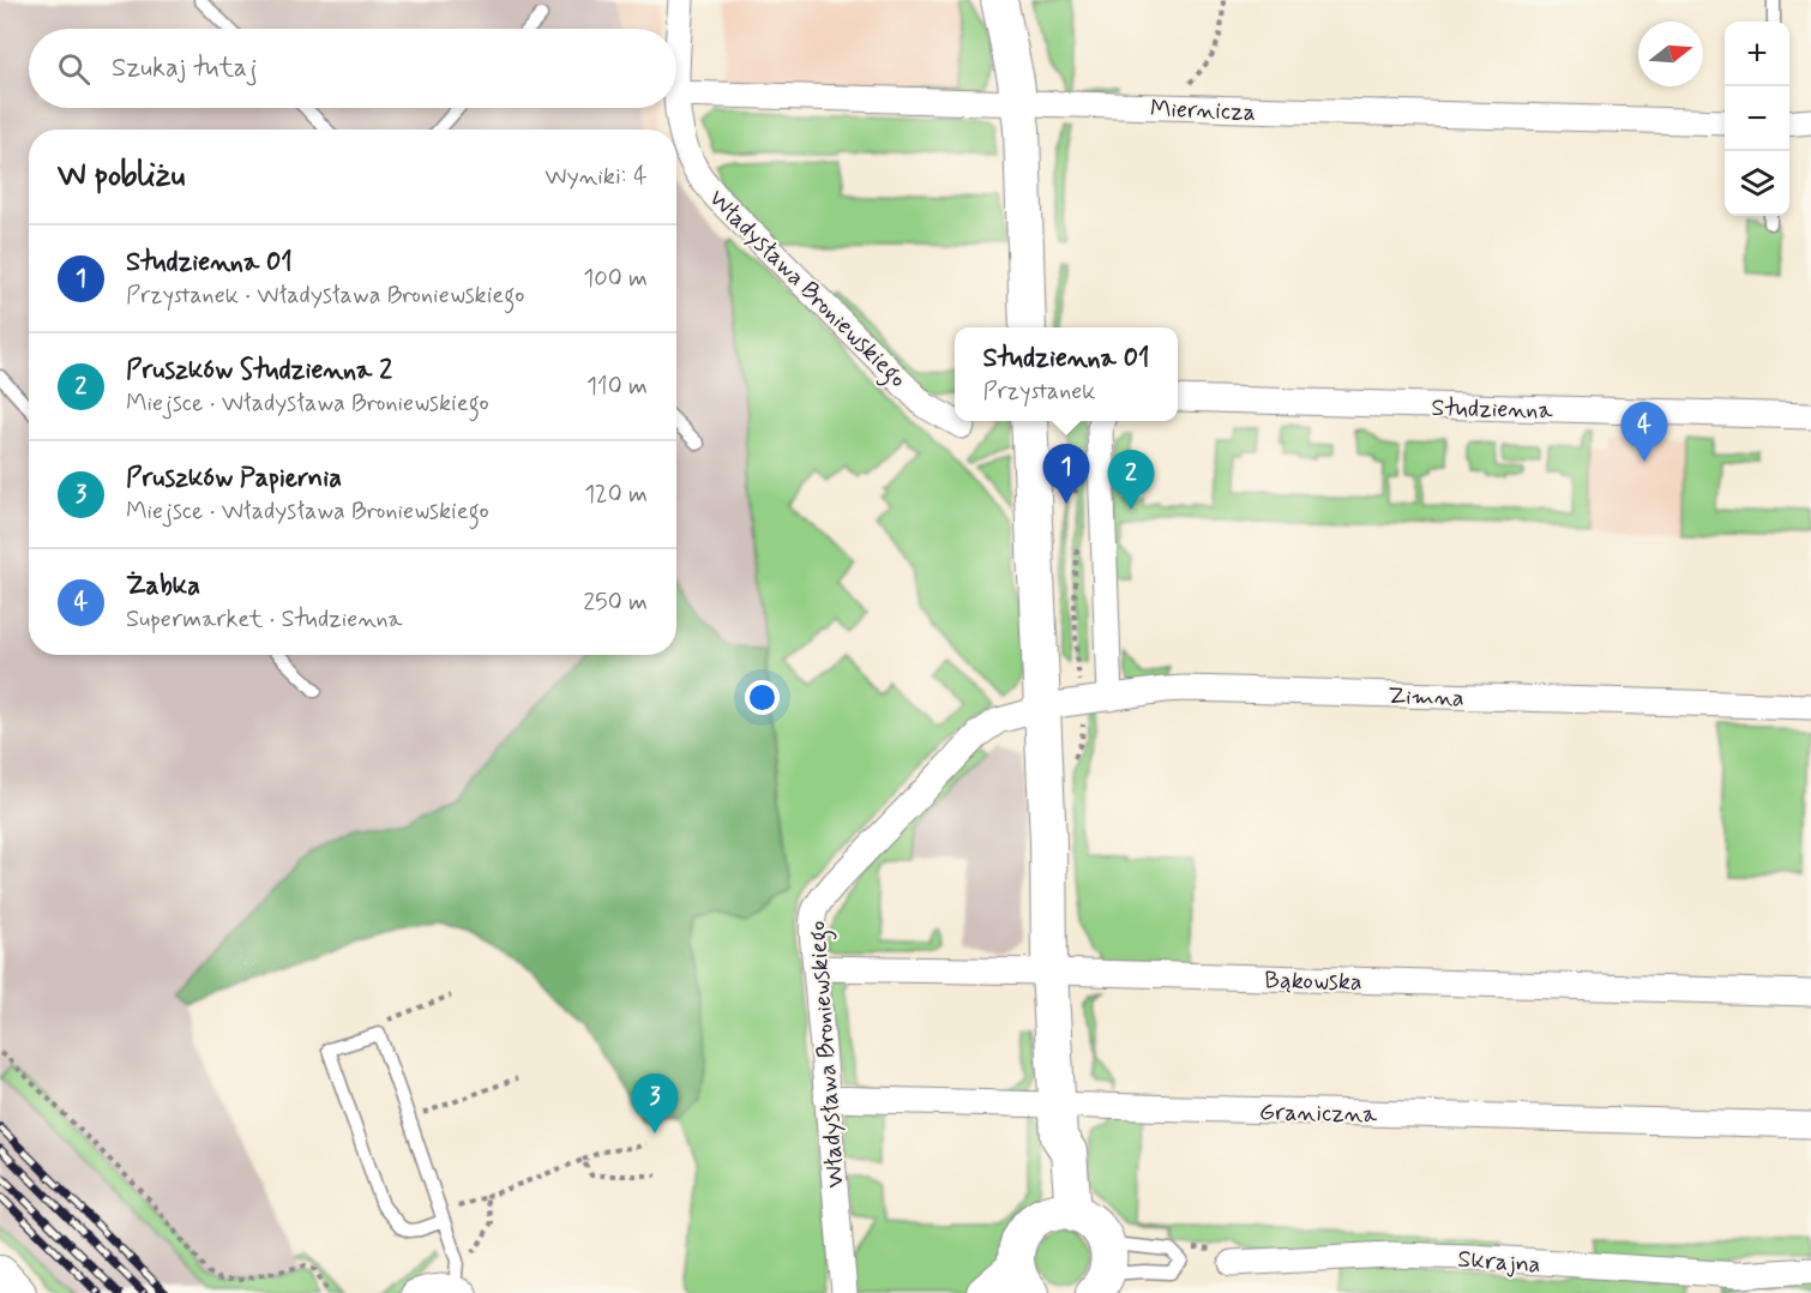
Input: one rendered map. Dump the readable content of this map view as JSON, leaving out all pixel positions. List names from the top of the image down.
{
  "streets": {
    "street": [
      "Miernicza",
      "Władysława Broniewskiego",
      "Studzienna",
      "Zimna",
      "Bąkowska",
      "Graniczna",
      "Skrajna"
    ]
  },
  "crossings": [
    ["Miernicza", "Władysława Broniewskiego"],
    ["Władysława Broniewskiego", "Zimna"],
    ["Władysława Broniewskiego", "Bąkowska"],
    ["Władysława Broniewskiego", "Graniczna"]
  ],
  "north": "right",
  "page": {
    "map_buttons": ["+", "−"],
    "search": "Szukaj tutaj",
    "heading": ["W pobliżu", "Wyniki: 4"],
    "list": [
      {
        "mark": "1",
        "name": "Studzienna 01",
        "note": "Przystanek · Władysława Broniewskiego",
        "value": "100 m"
      },
      {
        "mark": "2",
        "name": "Pruszków Studzienna 2",
        "note": "Miejsce · Władysława Broniewskiego",
        "value": "110 m"
      },
      {
        "mark": "3",
        "name": "Pruszków Papiernia",
        "note": "Miejsce · Władysława Broniewskiego",
        "value": "120 m"
      },
      {
        "mark": "4",
        "name": "Żabka",
        "note": "Supermarket · Studzienna",
        "value": "250 m"
      }
    ],
    "popup": ["Studzienna 01", "Przystanek"],
    "pins": [
      "4",
      "1",
      "2",
      "3"
    ]
  }
}
